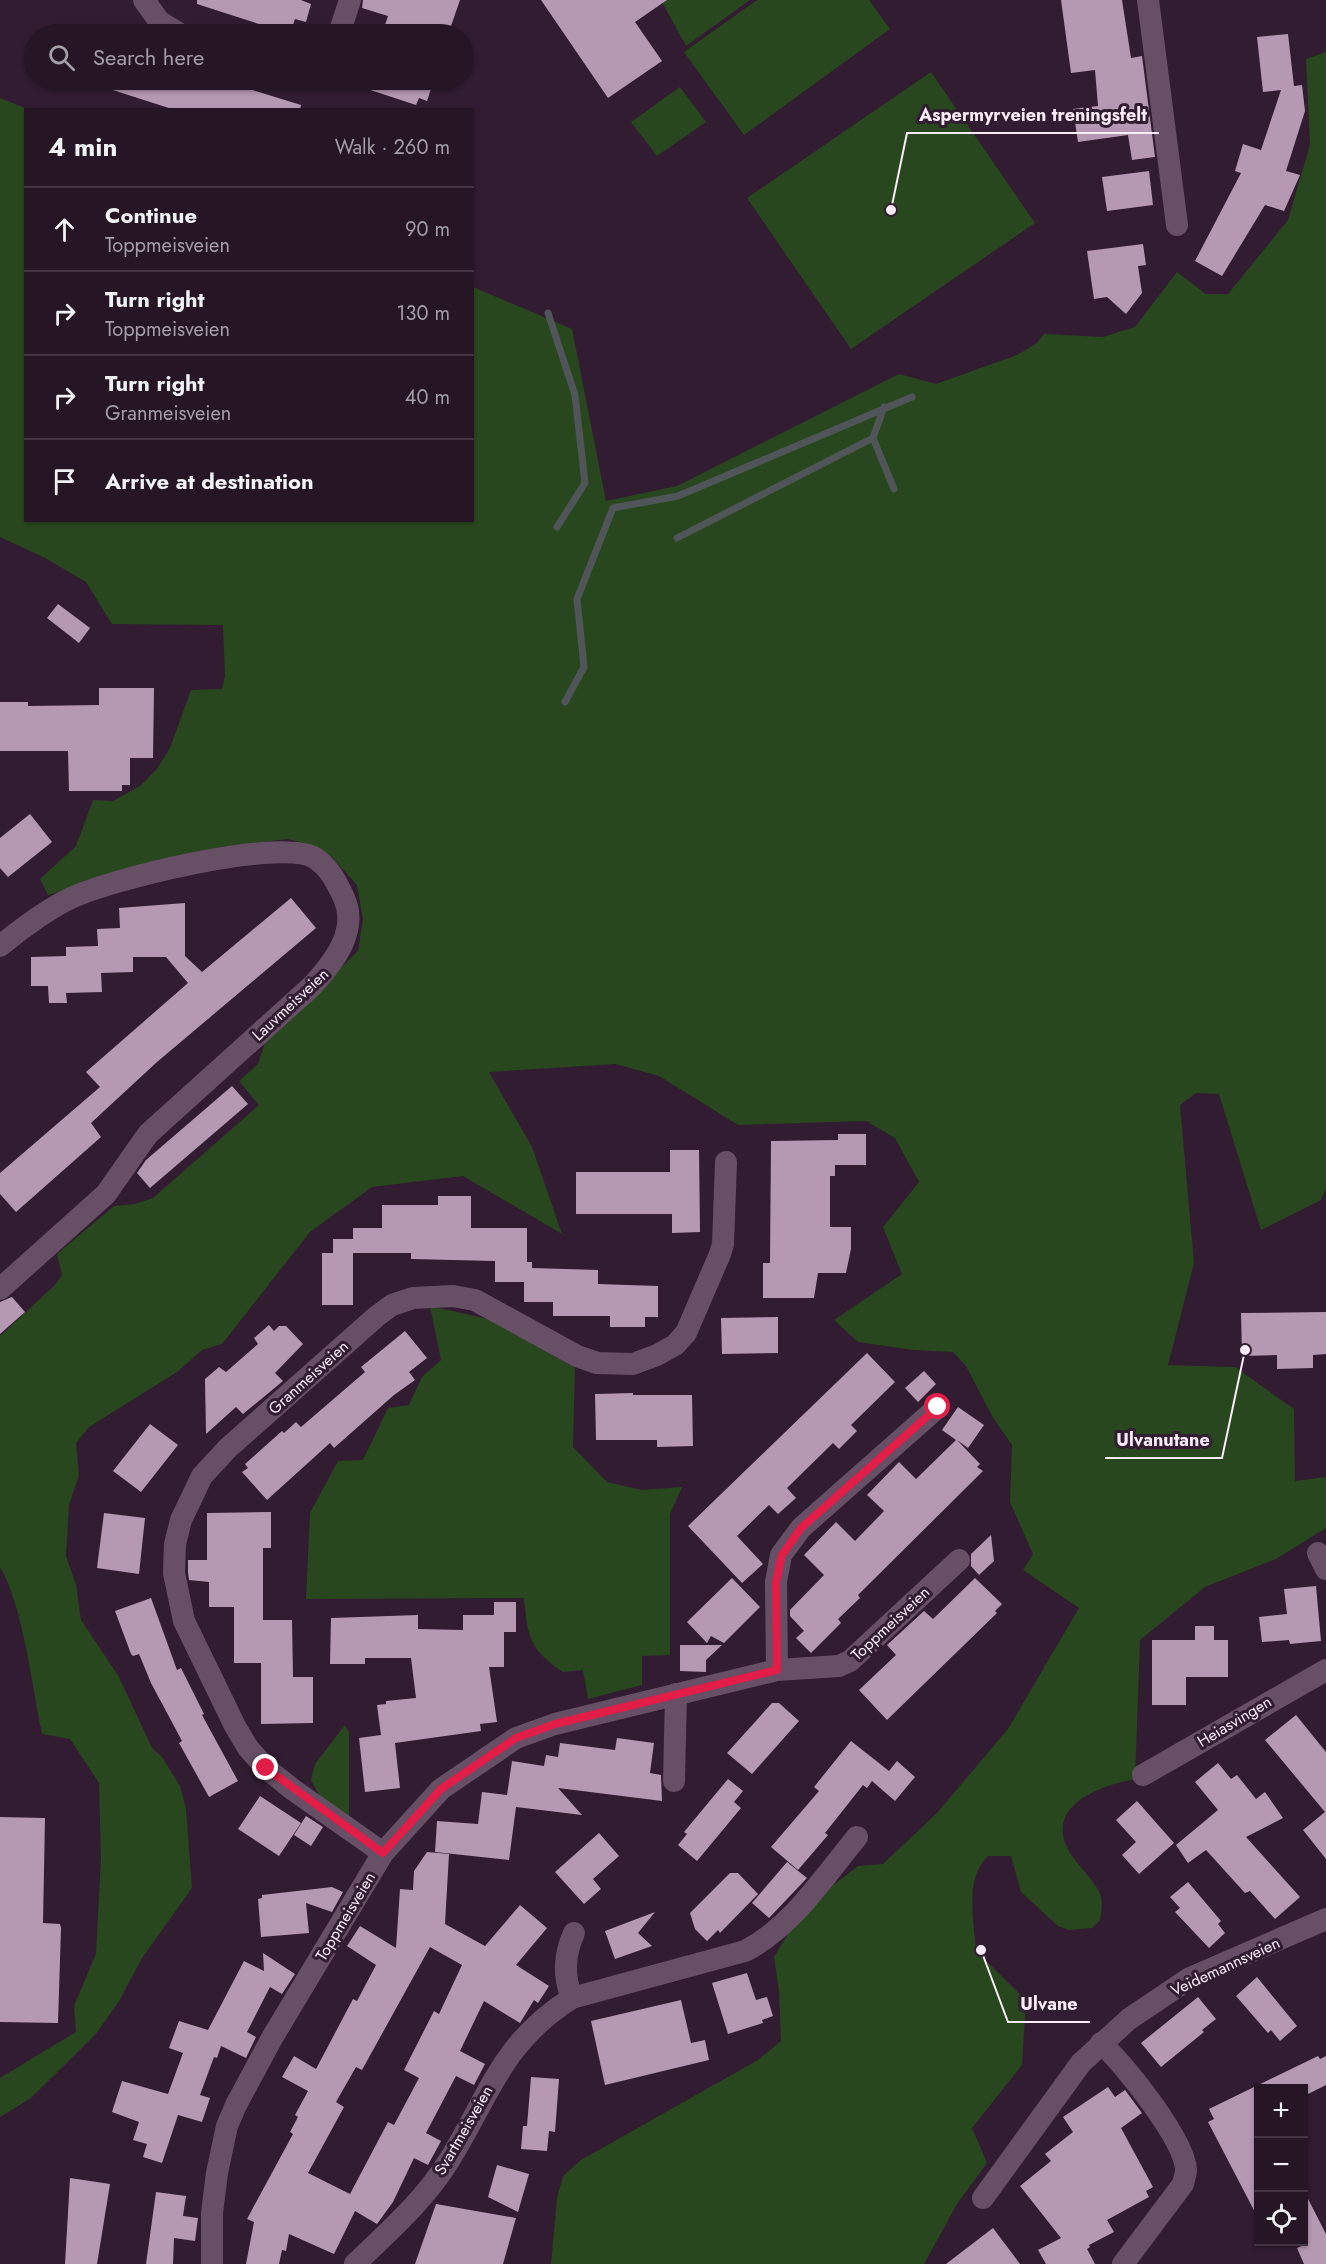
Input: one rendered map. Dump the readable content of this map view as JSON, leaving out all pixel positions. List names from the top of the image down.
{
  "streets": {
    "street": [
      "Lauvmeisveien",
      "Granmeisveien",
      "Toppmeisveien",
      "Heiasvingen",
      "Veidemannsveien",
      "Svartmeisveien"
    ]
  },
  "crossings": [
    ["Granmeisveien", "Toppmeisveien"]
  ],
  "places": ["Aspermyrveien treningsfelt", "Ulvanutane", "Ulvane"],
  "page": {
    "search": "Search here",
    "heading": ["4 min", "Walk · 260 m"],
    "list": [
      ["Continue", "Toppmeisveien", "90 m"],
      ["Turn right", "Toppmeisveien", "130 m"],
      ["Turn right", "Granmeisveien", "40 m"],
      "Arrive at destination"
    ],
    "map_buttons": ["+", "−"]
  }
}
